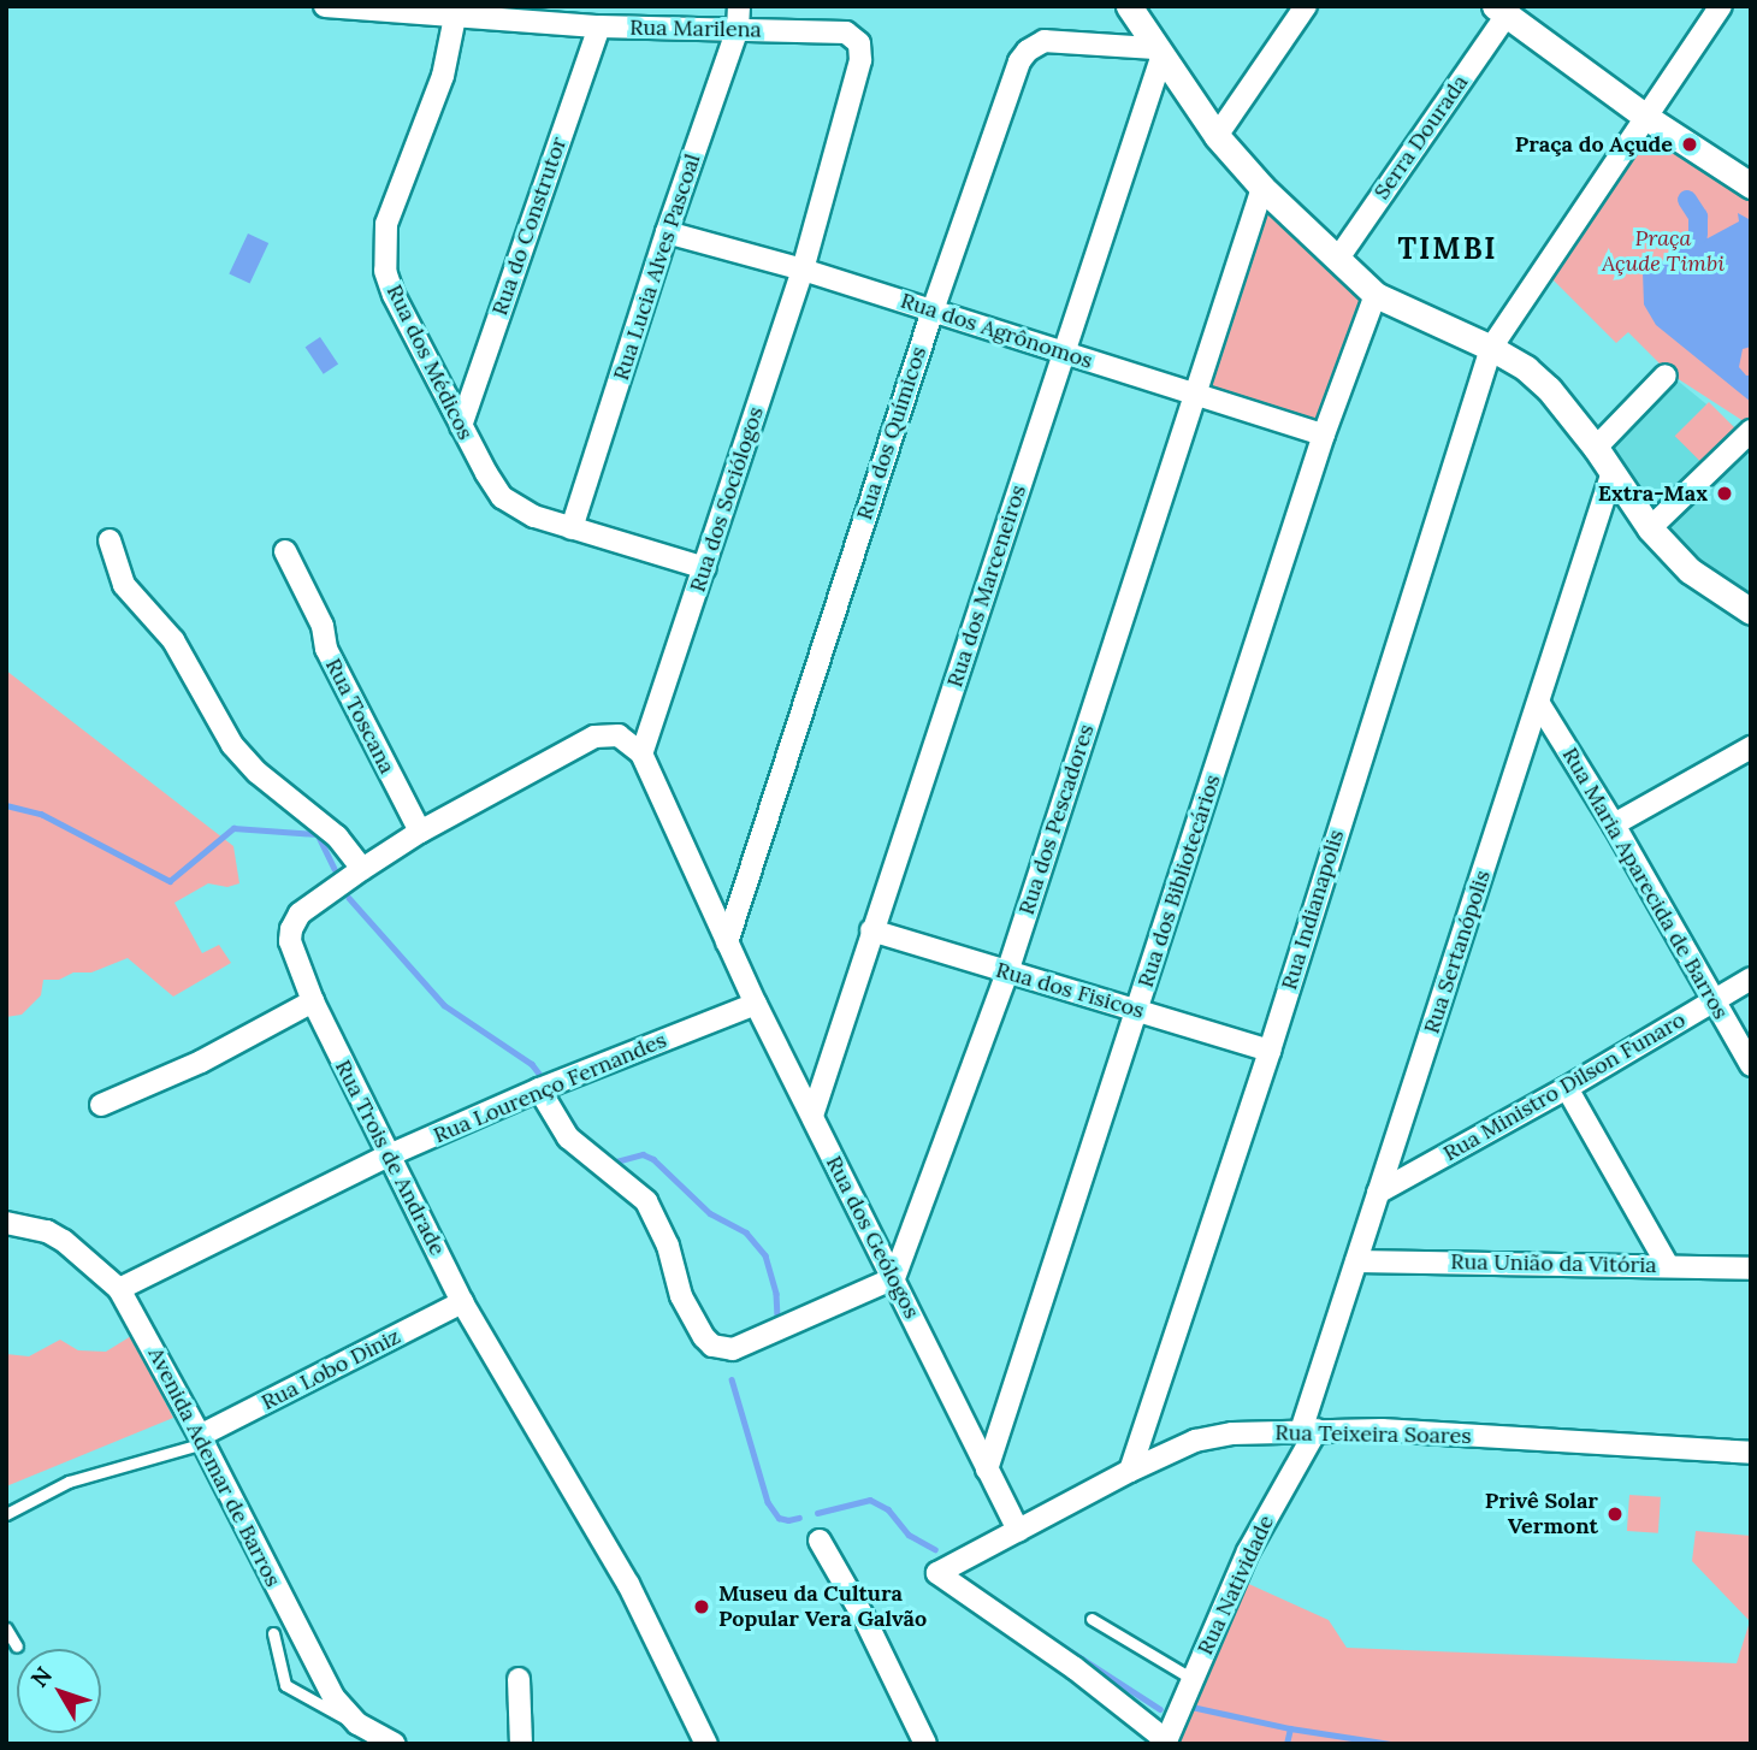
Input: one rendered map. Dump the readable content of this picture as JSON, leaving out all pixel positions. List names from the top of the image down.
{
  "streets": {
    "street": [
      "Rua Marilena",
      "Serra Dourada",
      "Rua do Construtor",
      "Rua Lucia Alves Pascoal",
      "Rua dos Agrônomos",
      "Rua dos Médicos",
      "Rua dos Químicos",
      "Rua dos Sociólogos",
      "Rua dos Marceneiros",
      "Rua Toscana",
      "Rua dos Pescadores",
      "Rua dos Bibliotecários",
      "Rua Maria Aparecida de Barros",
      "Rua Indianapolis",
      "Rua Sertanópolis",
      "Rua dos Fisicos",
      "Rua Ministro Dilson Funaro",
      "Rua Lourenço Fernandes",
      "Rua Trois de Andrade",
      "Rua dos Geólogos",
      "Rua União da Vitória",
      "Rua Lobo Diniz",
      "Rua Teixeira Soares",
      "Avenida Ademar de Barros",
      "Rua Natividade"
    ]
  },
  "crossings": [
    ["Rua Marilena", "Rua do Construtor"],
    ["Rua Marilena", "Rua Lucia Alves Pascoal"],
    ["Rua Marilena", "Rua dos Médicos"],
    ["Rua Marilena", "Rua dos Sociólogos"],
    ["Rua do Construtor", "Rua dos Médicos"],
    ["Rua Lucia Alves Pascoal", "Rua dos Agrônomos"],
    ["Rua Lucia Alves Pascoal", "Rua dos Médicos"],
    ["Rua dos Agrônomos", "Rua dos Químicos"],
    ["Rua dos Agrônomos", "Rua dos Sociólogos"],
    ["Rua dos Agrônomos", "Rua dos Marceneiros"],
    ["Rua dos Agrônomos", "Rua dos Pescadores"],
    ["Rua dos Agrônomos", "Rua dos Bibliotecários"],
    ["Rua dos Médicos", "Rua dos Sociólogos"],
    ["Rua dos Químicos", "Rua dos Marceneiros"],
    ["Rua dos Químicos", "Rua dos Geólogos"],
    ["Rua dos Sociólogos", "Rua Trois de Andrade"],
    ["Rua dos Marceneiros", "Rua dos Fisicos"],
    ["Rua dos Marceneiros", "Rua dos Geólogos"],
    ["Rua Toscana", "Rua Trois de Andrade"],
    ["Rua dos Pescadores", "Rua dos Fisicos"],
    ["Rua dos Pescadores", "Rua dos Geólogos"],
    ["Rua dos Bibliotecários", "Rua dos Fisicos"],
    ["Rua dos Bibliotecários", "Rua dos Geólogos"],
    ["Rua Maria Aparecida de Barros", "Rua Sertanópolis"],
    ["Rua Maria Aparecida de Barros", "Rua Ministro Dilson Funaro"],
    ["Rua Indianapolis", "Rua dos Fisicos"],
    ["Rua Indianapolis", "Rua Teixeira Soares"],
    ["Rua Sertanópolis", "Rua Ministro Dilson Funaro"],
    ["Rua Sertanópolis", "Rua União da Vitória"],
    ["Rua Sertanópolis", "Rua Teixeira Soares"],
    ["Rua Sertanópolis", "Rua Natividade"],
    ["Rua Lourenço Fernandes", "Rua Trois de Andrade"],
    ["Rua Lourenço Fernandes", "Rua dos Geólogos"],
    ["Rua Lourenço Fernandes", "Avenida Ademar de Barros"],
    ["Rua Trois de Andrade", "Rua Lobo Diniz"],
    ["Rua dos Geólogos", "Rua Teixeira Soares"],
    ["Rua Lobo Diniz", "Avenida Ademar de Barros"],
    ["Rua Teixeira Soares", "Rua Natividade"]
  ],
  "districts": ["TIMBI"],
  "parks": ["Praça Açude Timbi"],
  "places": [
    "Praça do Açude",
    "Extra-Max",
    "Privê Solar Vermont",
    "Museu da Cultura Popular Vera Galvão"
  ],
  "north": "top left"
}
